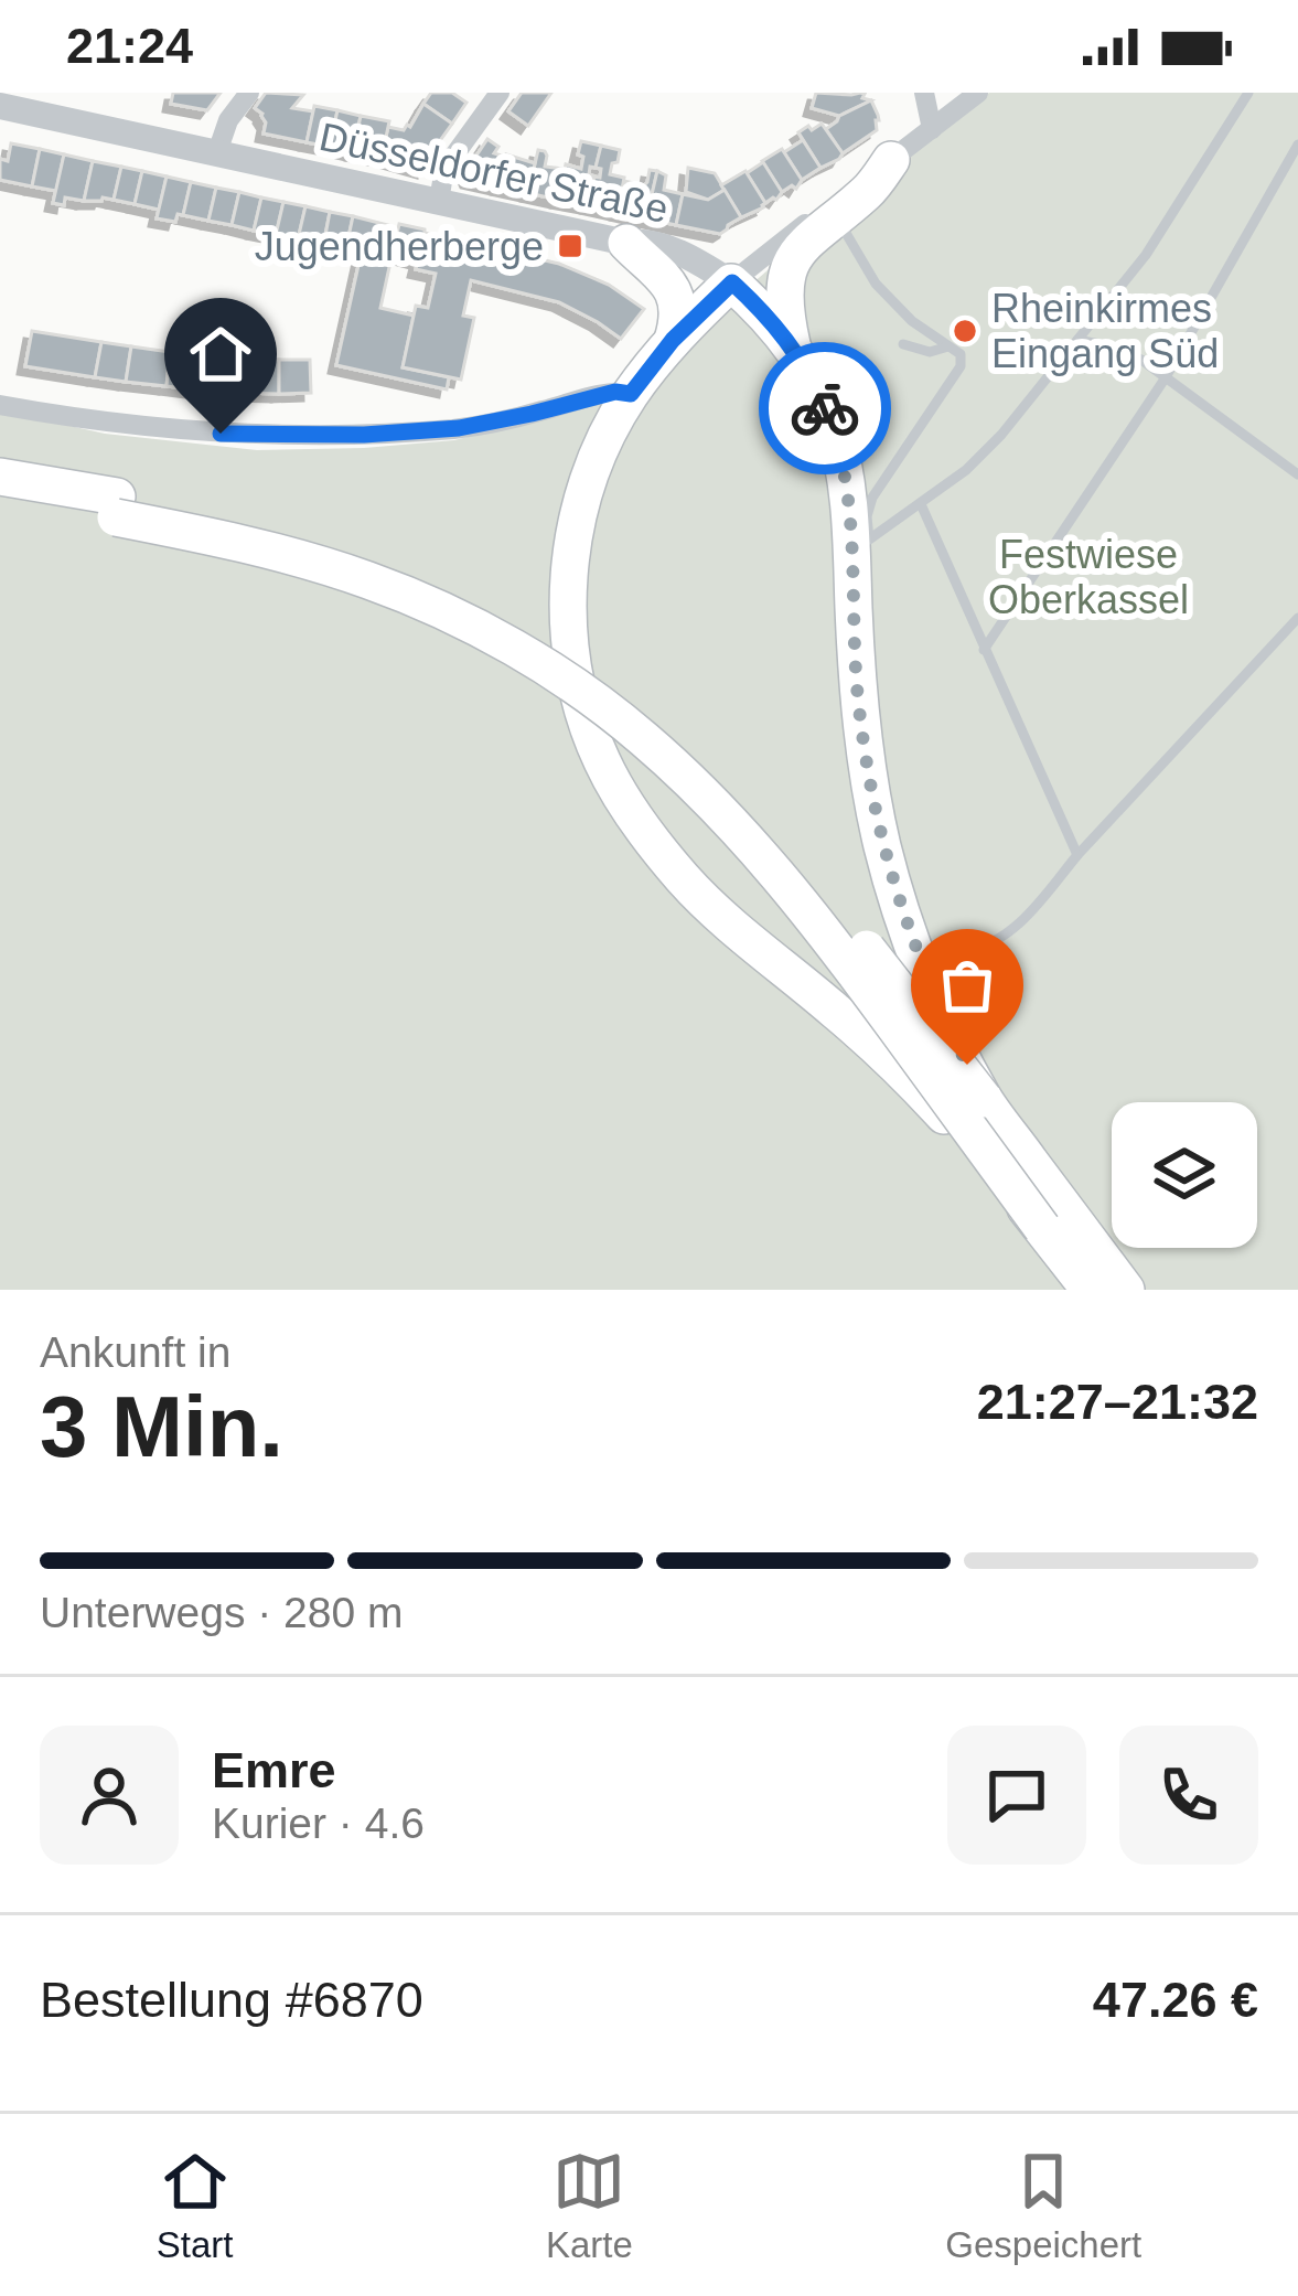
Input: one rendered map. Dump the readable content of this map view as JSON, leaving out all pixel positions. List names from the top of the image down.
{
  "streets": {
    "street": ["Düsseldorfer Straße"]
  },
  "parks": ["Festwiese Oberkassel"],
  "places": {
    "transit": ["Jugendherberge"],
    "other": ["Rheinkirmes Eingang Süd"]
  },
  "page": {
    "status": "21:24",
    "heading": ["3 Min.", "Ankunft in", "21:27–21:32"],
    "panel": [
      "Emre",
      "Kurier · 4.6",
      "Bestellung #6870",
      "47.26 €"
    ],
    "bar": "Unterwegs · 280 m",
    "tabs": ["Start", "Karte", "Gespeichert"]
  }
}
